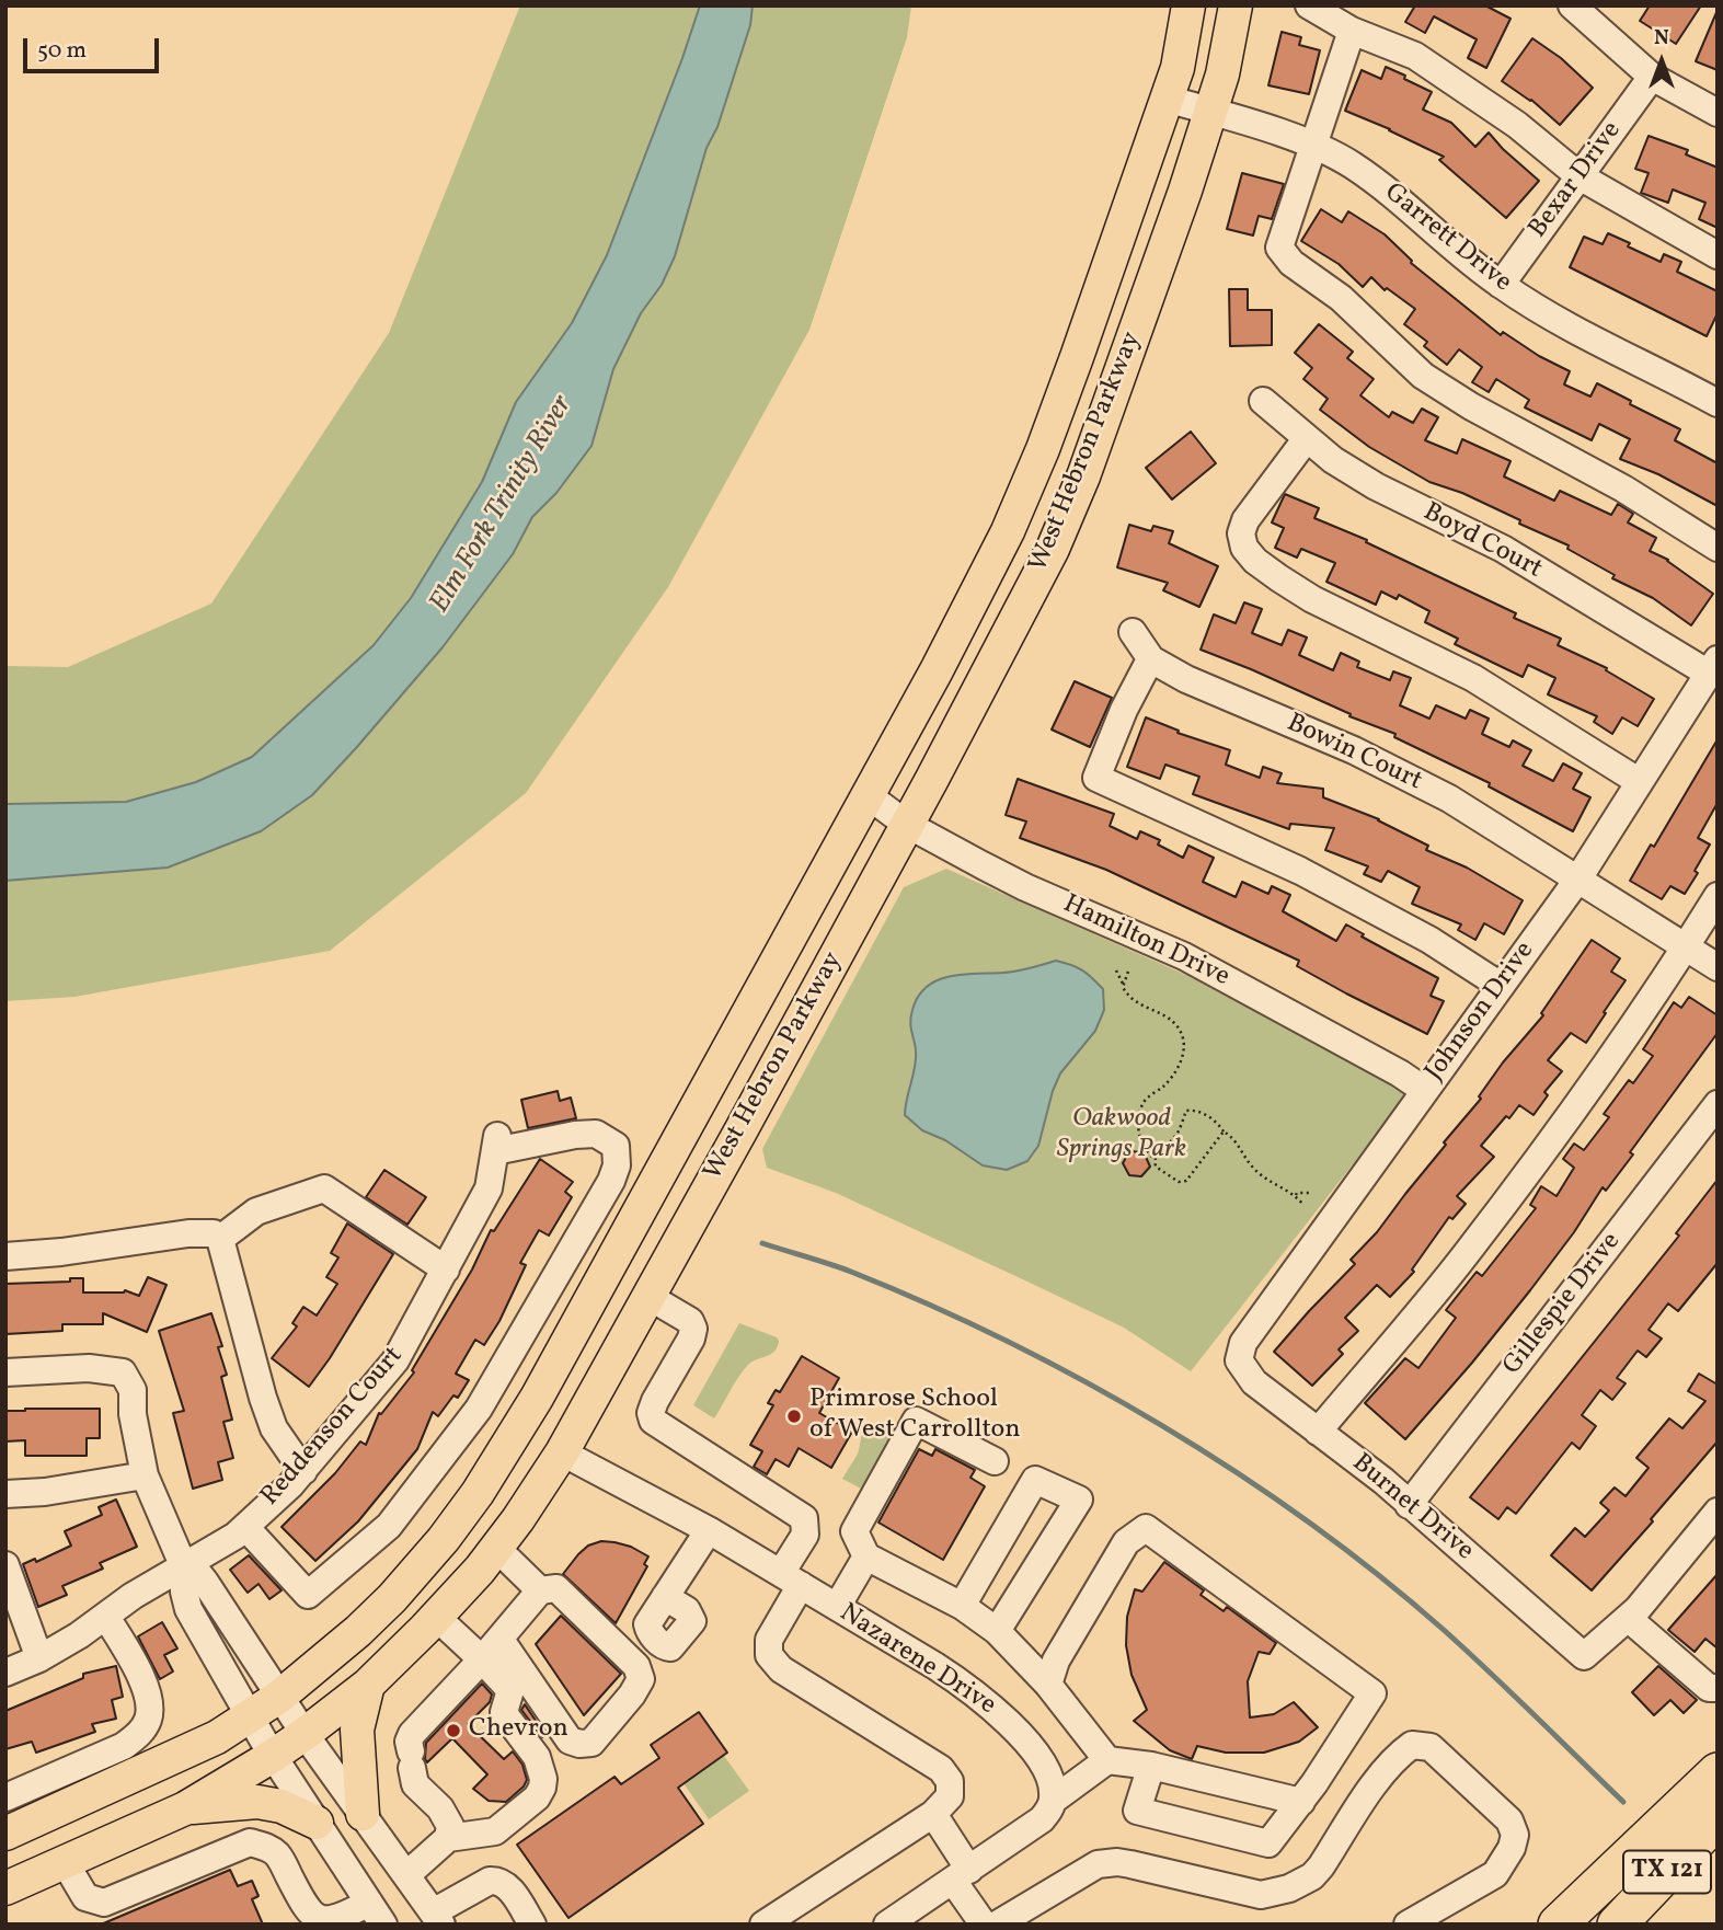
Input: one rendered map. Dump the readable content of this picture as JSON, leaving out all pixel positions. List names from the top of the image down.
{
  "streets": {
    "highway": ["TX 121"],
    "main road": ["West Hebron Parkway"],
    "street": [
      "Bexar Drive",
      "Garrett Drive",
      "Boyd Court",
      "Bowin Court",
      "Hamilton Drive",
      "Johnson Drive",
      "Gillespie Drive",
      "Reddenson Court",
      "Burnet Drive",
      "Nazarene Drive"
    ]
  },
  "crossings": [
    ["Bexar Drive", "Garrett Drive"],
    ["Garrett Drive", "West Hebron Parkway"],
    ["West Hebron Parkway", "Hamilton Drive"],
    ["West Hebron Parkway", "Nazarene Drive"],
    ["Boyd Court", "Johnson Drive"],
    ["Bowin Court", "Johnson Drive"],
    ["Hamilton Drive", "Johnson Drive"],
    ["Johnson Drive", "Burnet Drive"],
    ["Gillespie Drive", "Burnet Drive"]
  ],
  "water": ["Elm Fork Trinity River"],
  "parks": ["Oakwood Springs Park"],
  "places": ["Primrose School of West Carrollton", "Chevron"],
  "scale_bar": "50 m",
  "north": "top"
}
